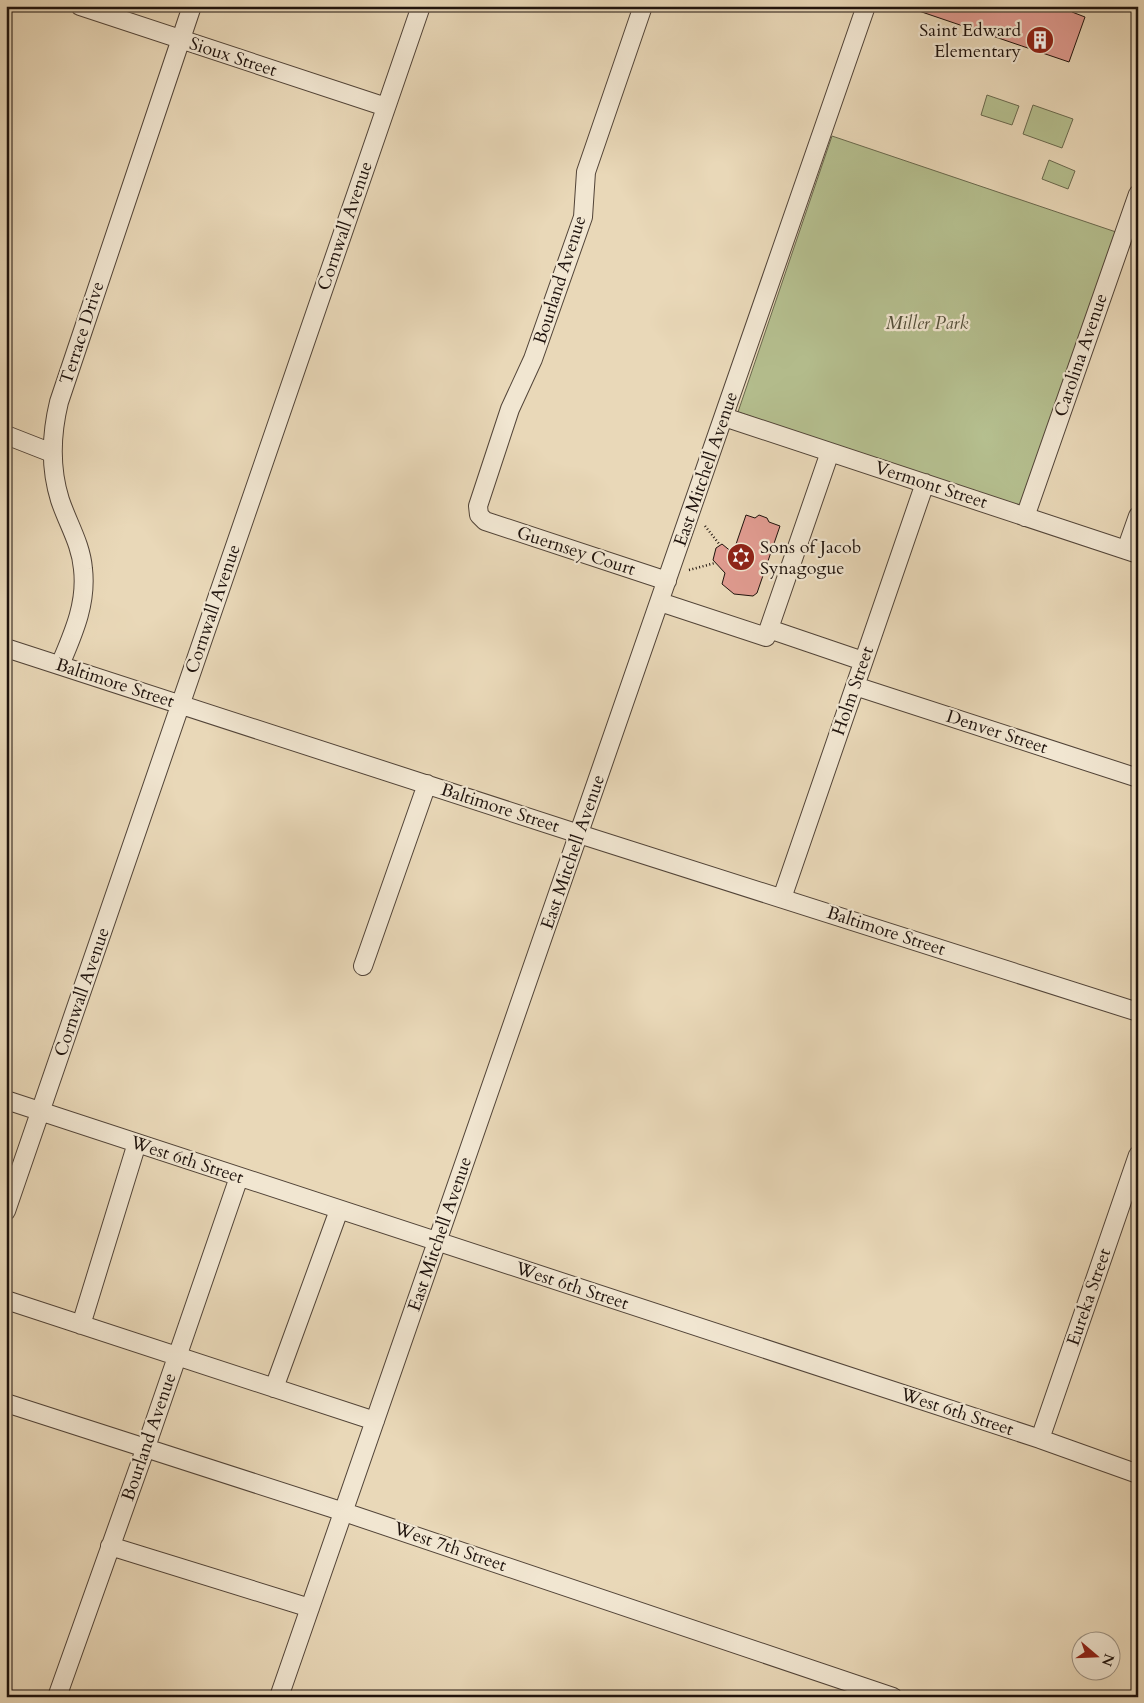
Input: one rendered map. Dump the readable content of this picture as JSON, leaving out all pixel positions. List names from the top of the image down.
{
  "streets": {
    "street": [
      "Sioux Street",
      "Cornwall Avenue",
      "Bourland Avenue",
      "Terrace Drive",
      "Carolina Avenue",
      "East Mitchell Avenue",
      "Vermont Street",
      "Guernsey Court",
      "Baltimore Street",
      "Holm Street",
      "Denver Street",
      "West 6th Street",
      "Eureka Street",
      "West 7th Street"
    ]
  },
  "crossings": [
    ["Sioux Street", "Cornwall Avenue"],
    ["Sioux Street", "Terrace Drive"],
    ["Cornwall Avenue", "Baltimore Street"],
    ["Cornwall Avenue", "West 6th Street"],
    ["Bourland Avenue", "Guernsey Court"],
    ["Bourland Avenue", "West 6th Street"],
    ["Bourland Avenue", "West 7th Street"],
    ["Terrace Drive", "Baltimore Street"],
    ["Carolina Avenue", "Vermont Street"],
    ["East Mitchell Avenue", "Vermont Street"],
    ["East Mitchell Avenue", "Guernsey Court"],
    ["East Mitchell Avenue", "Baltimore Street"],
    ["East Mitchell Avenue", "West 6th Street"],
    ["East Mitchell Avenue", "West 7th Street"],
    ["Vermont Street", "Holm Street"],
    ["Baltimore Street", "Holm Street"],
    ["Holm Street", "Denver Street"],
    ["West 6th Street", "Eureka Street"]
  ],
  "parks": ["Miller Park"],
  "places": {
    "building": ["Saint Edward Elementary"],
    "synagogue": ["Sons of Jacob Synagogue"]
  },
  "north": "right"
}
